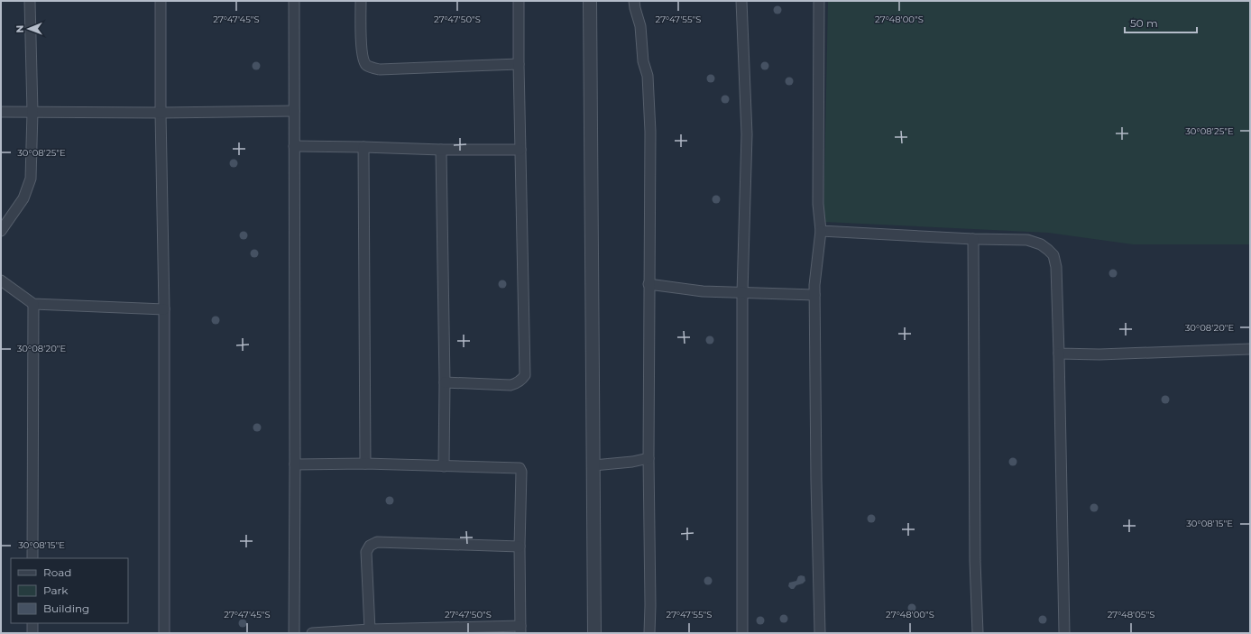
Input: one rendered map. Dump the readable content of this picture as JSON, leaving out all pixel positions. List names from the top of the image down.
{
  "legend": ["Road", "Park", "Building"],
  "scale_bar": "50 m",
  "north": "left",
  "coordinates": [
    "27°47'45\"S",
    "27°47'50\"S",
    "27°47'55\"S",
    "27°48'00\"S",
    "30°08'25\"E",
    "30°08'20\"E",
    "30°08'15\"E",
    "27°48'05\"S"
  ]
}
